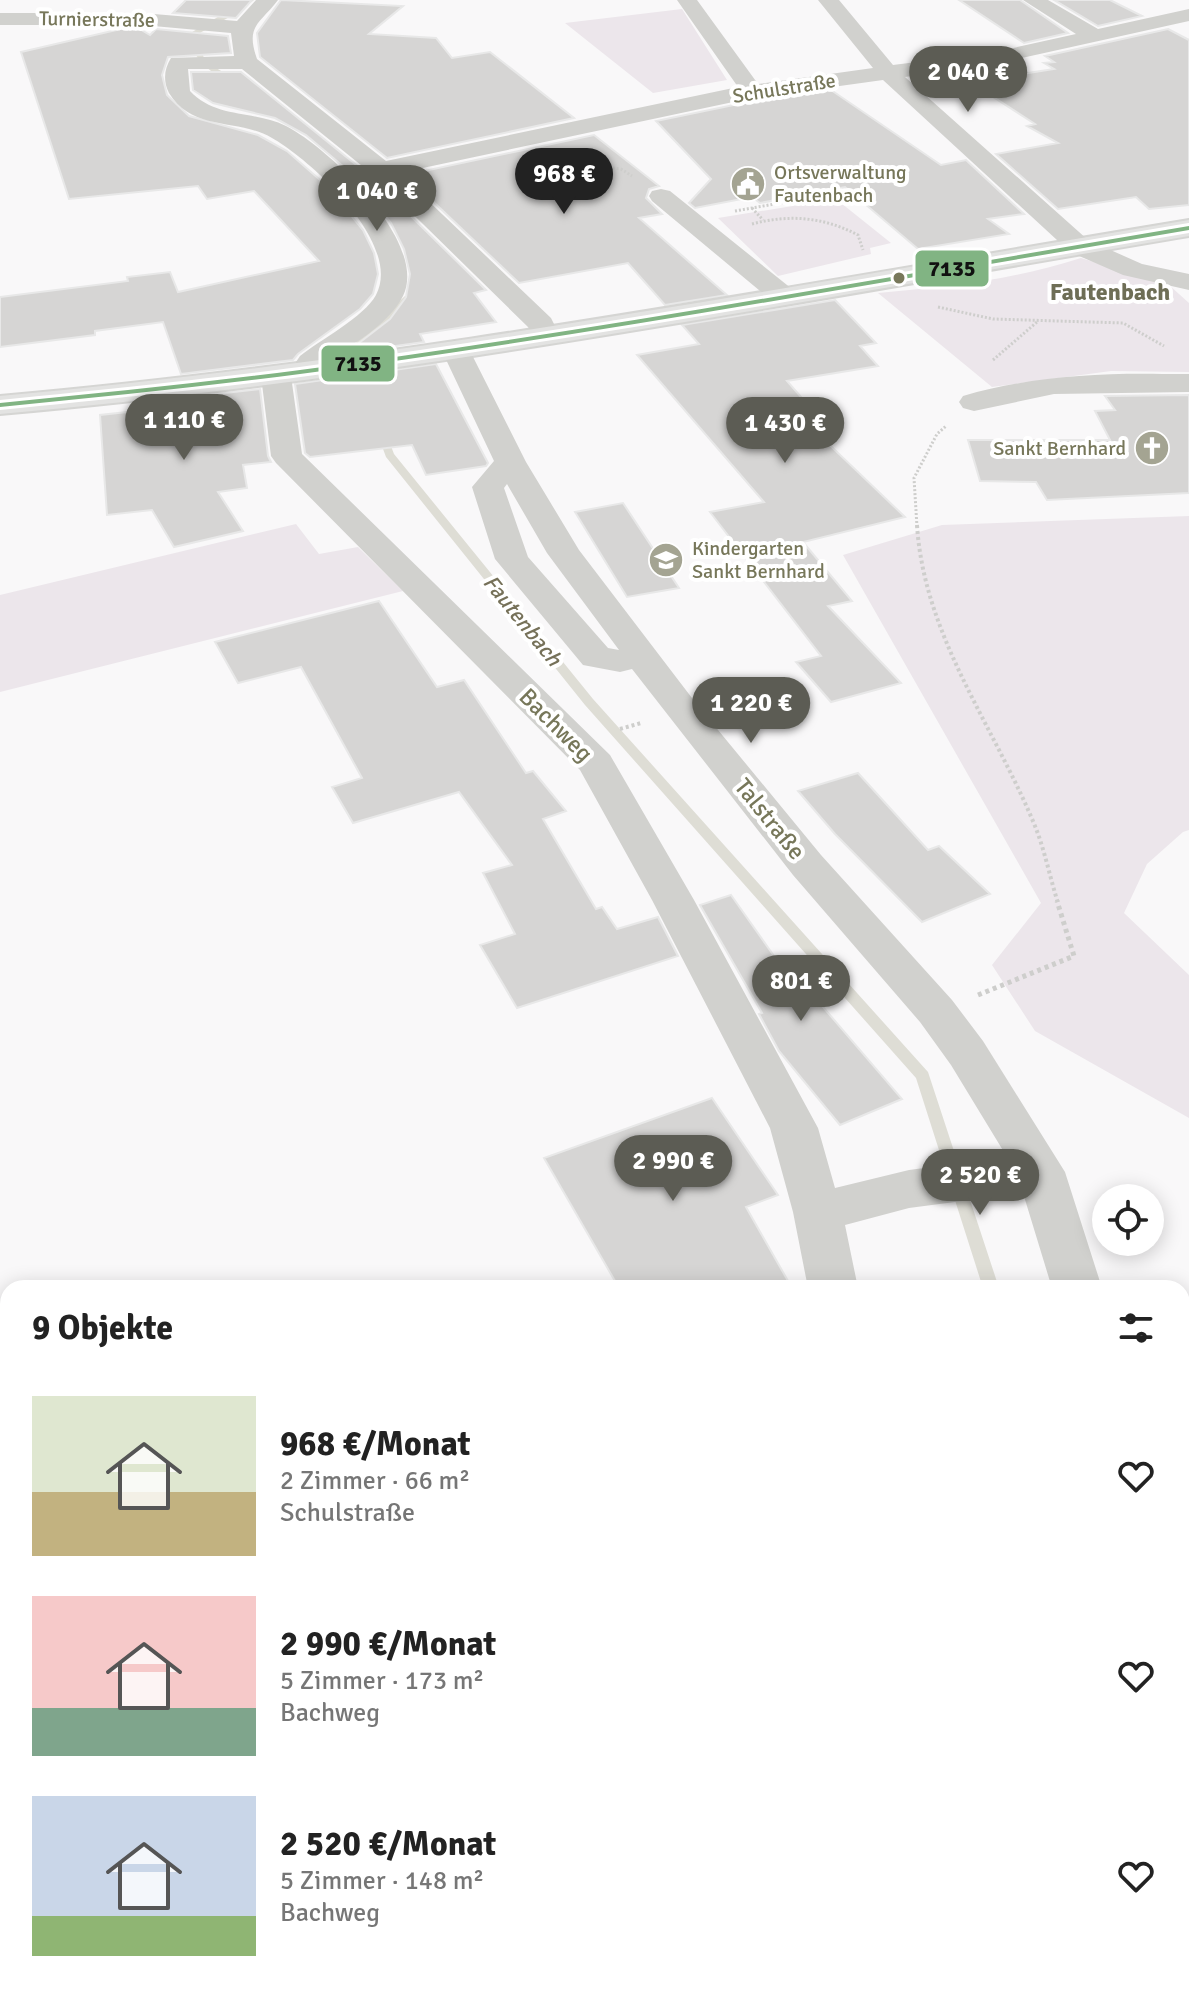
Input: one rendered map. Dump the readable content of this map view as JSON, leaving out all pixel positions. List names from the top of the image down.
{
  "streets": {
    "street": [
      "Turnierstraße",
      "Schulstraße",
      "Bachweg",
      "Talstraße"
    ]
  },
  "districts": ["Fautenbach"],
  "water": ["Fautenbach"],
  "places": {
    "public building": ["Ortsverwaltung Fautenbach"],
    "church": ["Sankt Bernhard"],
    "school or university": ["Kindergarten Sankt Bernhard"]
  },
  "lines": ["transit line 7135"],
  "page": {
    "price": [
      "2 040 €",
      "968 €",
      "1 040 €",
      "1 110 €",
      "1 430 €",
      "1 220 €",
      "801 €",
      "2 990 €",
      "2 520 €"
    ],
    "heading": "9 Objekte",
    "list": [
      {
        "name": "968 €/Monat",
        "note": "2 Zimmer · 66 m² · Schulstraße"
      },
      {
        "name": "2 990 €/Monat",
        "note": "5 Zimmer · 173 m² · Bachweg"
      },
      {
        "name": "2 520 €/Monat",
        "note": "5 Zimmer · 148 m² · Bachweg"
      }
    ]
  }
}
